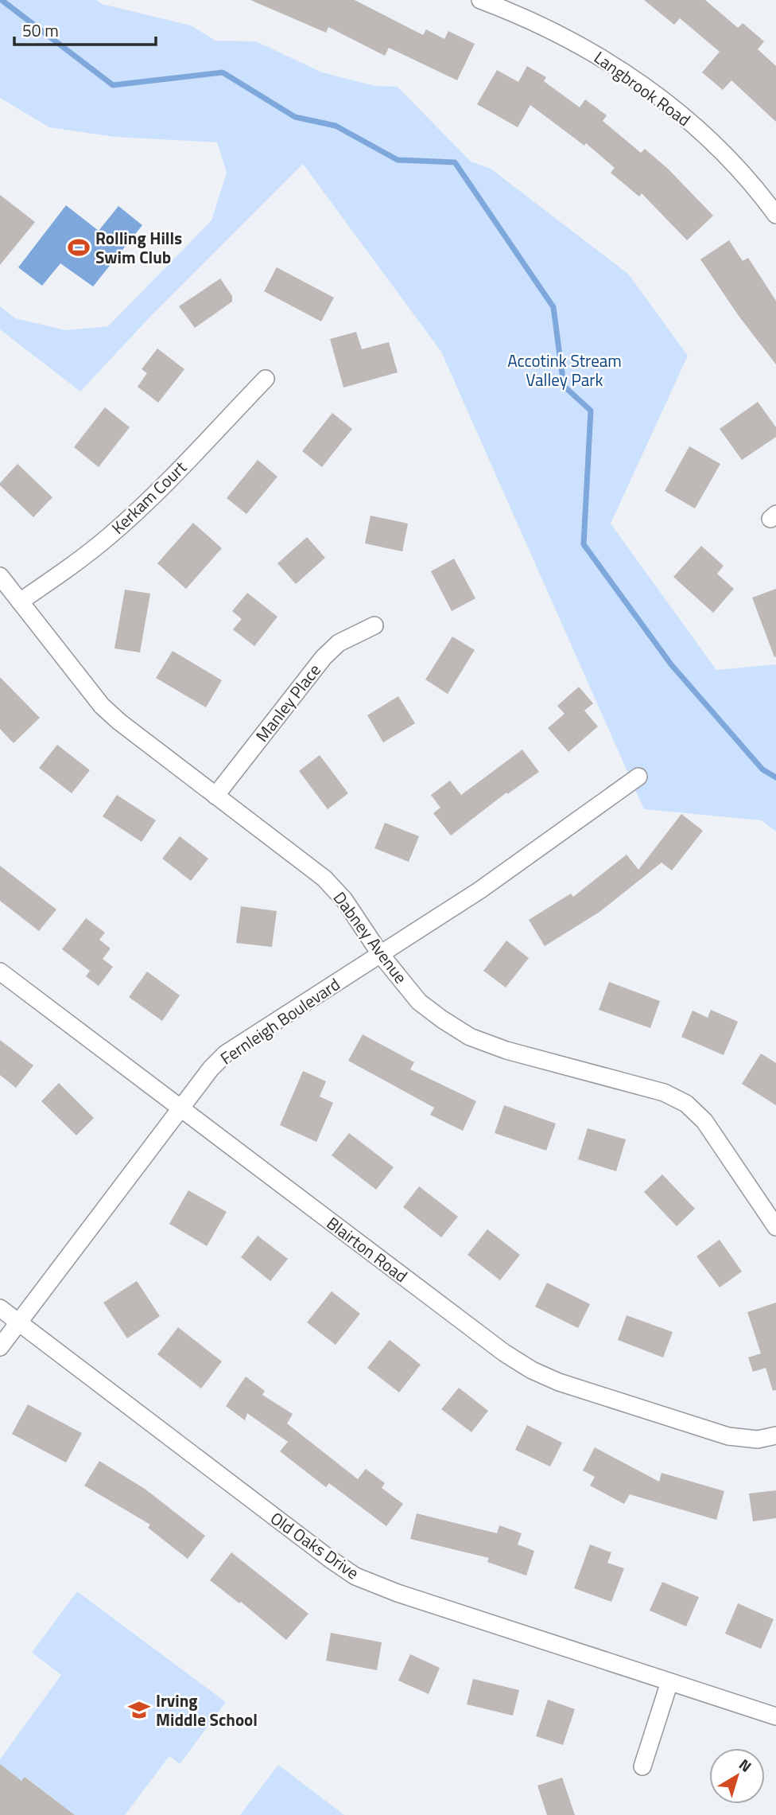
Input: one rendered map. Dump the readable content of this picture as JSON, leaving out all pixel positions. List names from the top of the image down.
{
  "streets": {
    "street": [
      "Langbrook Road",
      "Kerkam Court",
      "Manley Place",
      "Dabney Avenue",
      "Fernleigh Boulevard",
      "Blairton Road",
      "Old Oaks Drive"
    ]
  },
  "crossings": [
    ["Kerkam Court", "Dabney Avenue"],
    ["Manley Place", "Dabney Avenue"],
    ["Dabney Avenue", "Fernleigh Boulevard"],
    ["Fernleigh Boulevard", "Blairton Road"],
    ["Fernleigh Boulevard", "Old Oaks Drive"]
  ],
  "parks": ["Accotink Stream Valley Park"],
  "places": {
    "sports": ["Rolling Hills Swim Club"],
    "school or university": ["Irving Middle School"]
  },
  "scale_bar": "50 m",
  "north": "top right"
}
